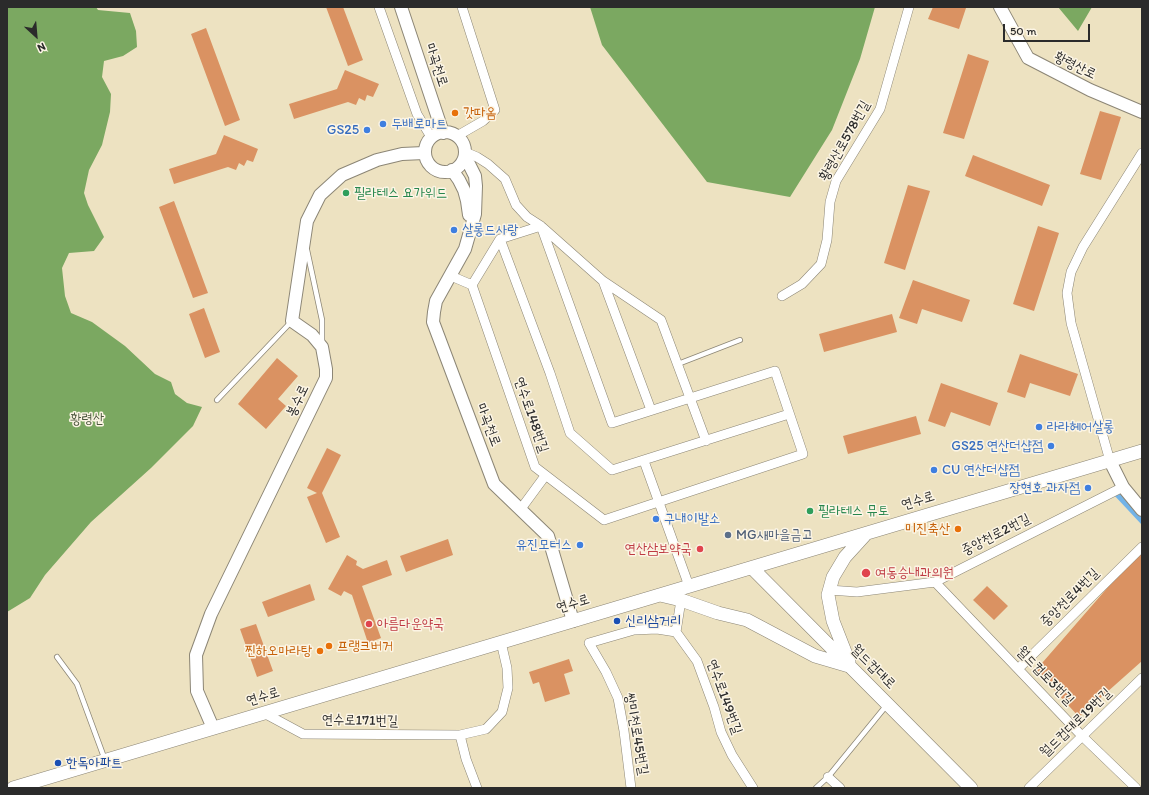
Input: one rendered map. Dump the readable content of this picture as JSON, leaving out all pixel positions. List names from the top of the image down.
{
  "streets": {
    "main road": ["연수로", "월드컵대로"],
    "street": [
      "마곡천로",
      "황령산로",
      "황령산로578번길",
      "봉수로",
      "연수로148번길",
      "중앙천로2번길",
      "중앙천로4번길",
      "월드컵로3번길",
      "연수로149번길",
      "연수로171번길",
      "월드컵대로19번길",
      "쌍미천로45번길"
    ]
  },
  "crossings": [
    ["마곡천로", "연수로"],
    ["봉수로", "연수로"],
    ["연수로", "월드컵대로"],
    ["연수로", "연수로171번길"],
    ["중앙천로2번길", "월드컵로3번길"],
    ["중앙천로4번길", "월드컵로3번길"],
    ["월드컵로3번길", "월드컵대로19번길"],
    ["연수로149번길", "쌍미천로45번길"]
  ],
  "parks": ["황령산"],
  "places": [
    "갓따옴",
    "두배로마트",
    "GS25",
    "필라테스 요가위드",
    "살롱드사랑",
    "라라헤어살롱",
    "GS25 연산더샵점",
    "CU 연산더샵점",
    "장현호 과자점",
    "필라테스 뮤토",
    "구내이발소",
    "미진축산",
    "MG새마을금고",
    "유진모터스",
    "연산삼보약국",
    "여동승내과의원",
    "신리삼거리",
    "아름다운약국",
    "프랭크버거",
    "찐하오마라탕",
    "한독아파트"
  ],
  "scale_bar": "50 m",
  "north": "bottom right"
}
